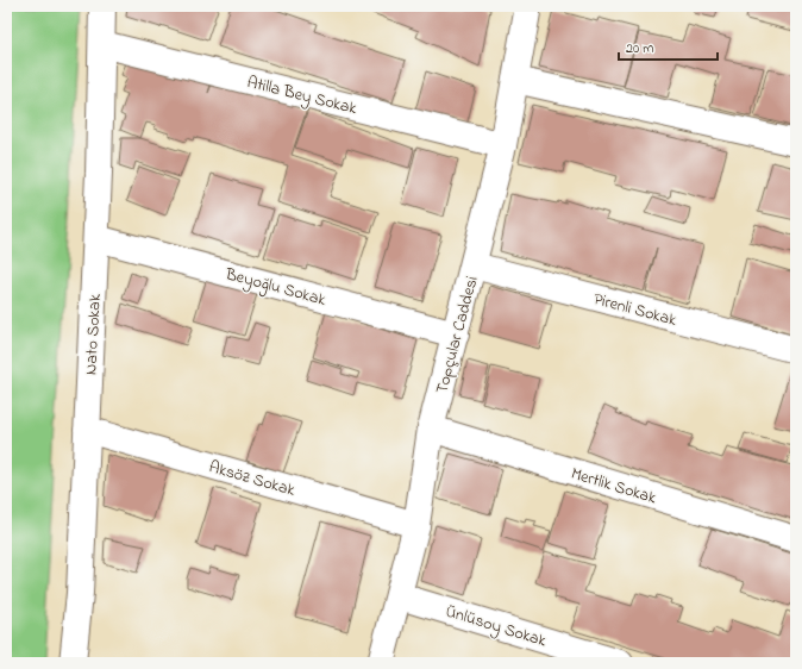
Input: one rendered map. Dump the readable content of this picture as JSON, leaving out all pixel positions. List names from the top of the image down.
{
  "streets": {
    "street": [
      "Atilla Bey Sokak",
      "Beyoğlu Sokak",
      "Pirenli Sokak",
      "Nato Sokak",
      "Topçular Caddesi",
      "Aksöz Sokak",
      "Mertlik Sokak",
      "Ünlüsoy Sokak"
    ]
  },
  "crossings": [
    ["Atilla Bey Sokak", "Nato Sokak"],
    ["Atilla Bey Sokak", "Topçular Caddesi"],
    ["Beyoğlu Sokak", "Nato Sokak"],
    ["Beyoğlu Sokak", "Topçular Caddesi"],
    ["Pirenli Sokak", "Topçular Caddesi"],
    ["Nato Sokak", "Aksöz Sokak"],
    ["Topçular Caddesi", "Aksöz Sokak"],
    ["Topçular Caddesi", "Mertlik Sokak"],
    ["Topçular Caddesi", "Ünlüsoy Sokak"]
  ],
  "scale_bar": "20 m"
}
